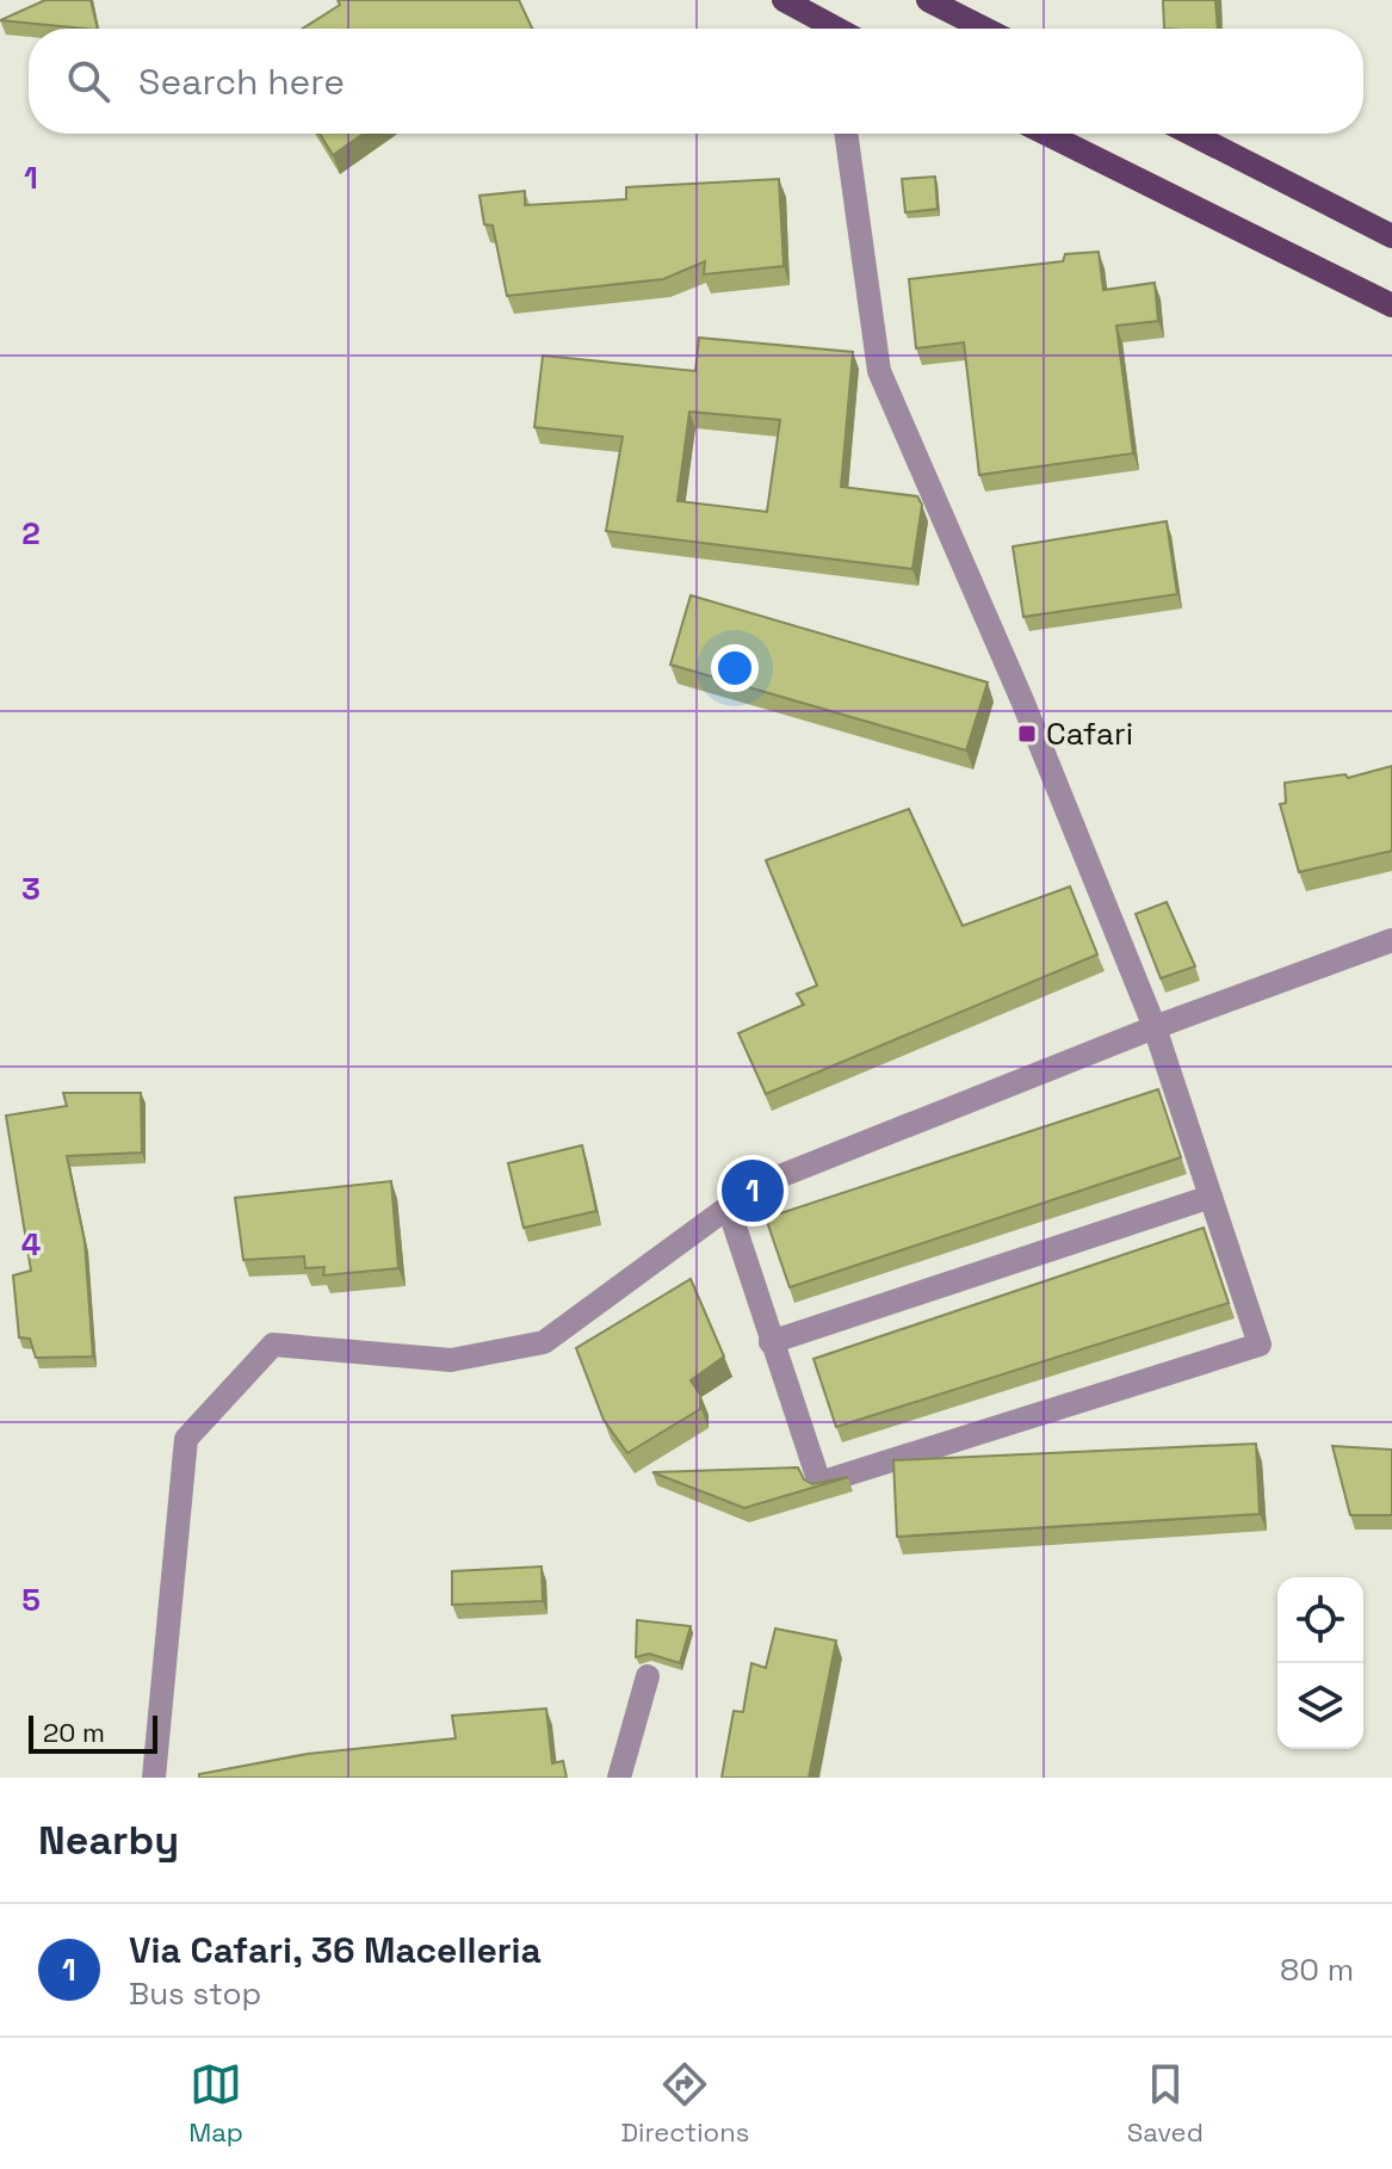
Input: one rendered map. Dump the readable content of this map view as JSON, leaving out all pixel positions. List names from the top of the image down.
{
  "places": {
    "transit": ["Cafari"]
  },
  "scale_bar": "20 m",
  "page": {
    "search": "Search here",
    "pins": "1",
    "scale": "20 m",
    "heading": "Nearby",
    "list": [
      {
        "mark": "1",
        "name": "Via Cafari, 36 Macelleria",
        "note": "Bus stop",
        "value": "80 m"
      }
    ],
    "nav": ["Map", "Directions", "Saved"]
  },
  "grid": {
    "rows": [
      "1",
      "2",
      "3",
      "4",
      "5"
    ]
  }
}
